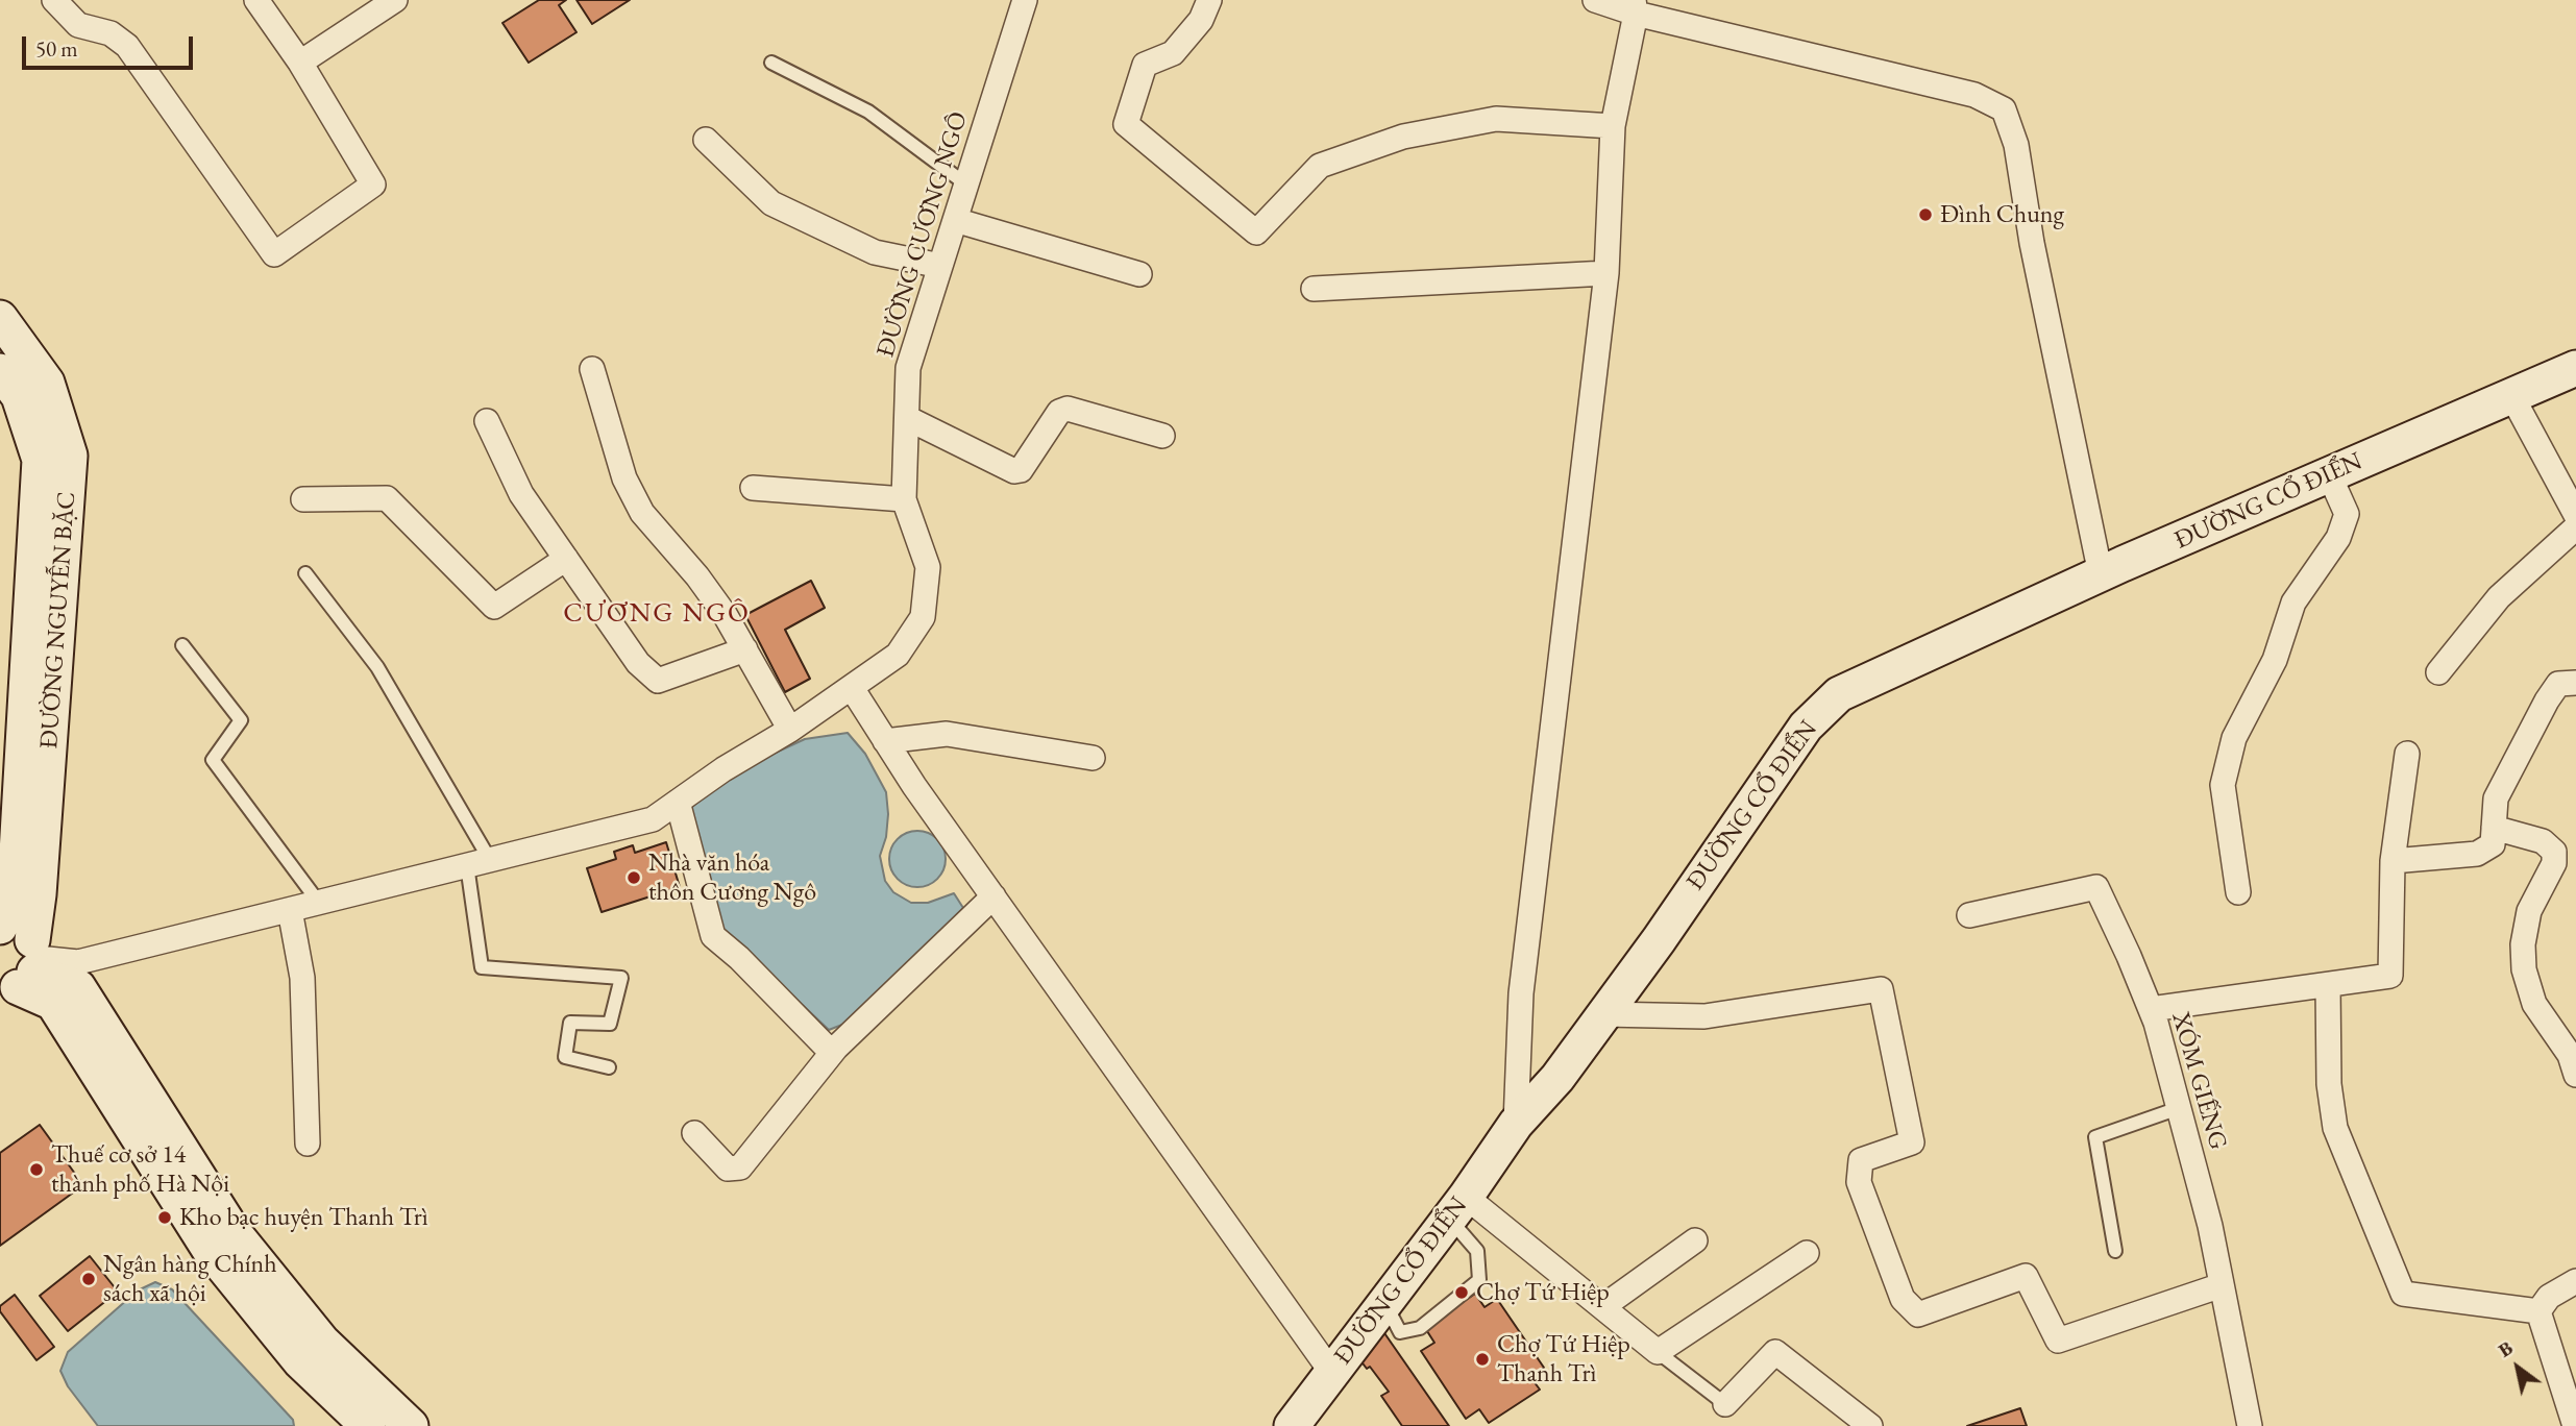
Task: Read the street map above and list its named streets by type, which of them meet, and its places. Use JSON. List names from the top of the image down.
{
  "streets": {
    "main road": ["ĐƯỜNG CỔ ĐIỂN", "ĐƯỜNG NGUYỄN BẶC"],
    "street": ["ĐƯỜNG CƯƠNG NGÔ", "XÓM GIẾNG"]
  },
  "crossings": [
    ["ĐƯỜNG CƯƠNG NGÔ", "ĐƯỜNG NGUYỄN BẶC"]
  ],
  "districts": ["CƯƠNG NGÔ"],
  "places": [
    "Đình Chung",
    "Nhà văn hóa thôn Cương Ngô",
    "Thuế cơ sở 14 thành phố Hà Nội",
    "Kho bạc huyện Thanh Trì",
    "Ngân hàng Chính sách xã hội",
    "Chợ Tứ Hiệp",
    "Chợ Tứ Hiệp Thanh Trì"
  ],
  "scale_bar": "50 m",
  "north": "top left"
}
